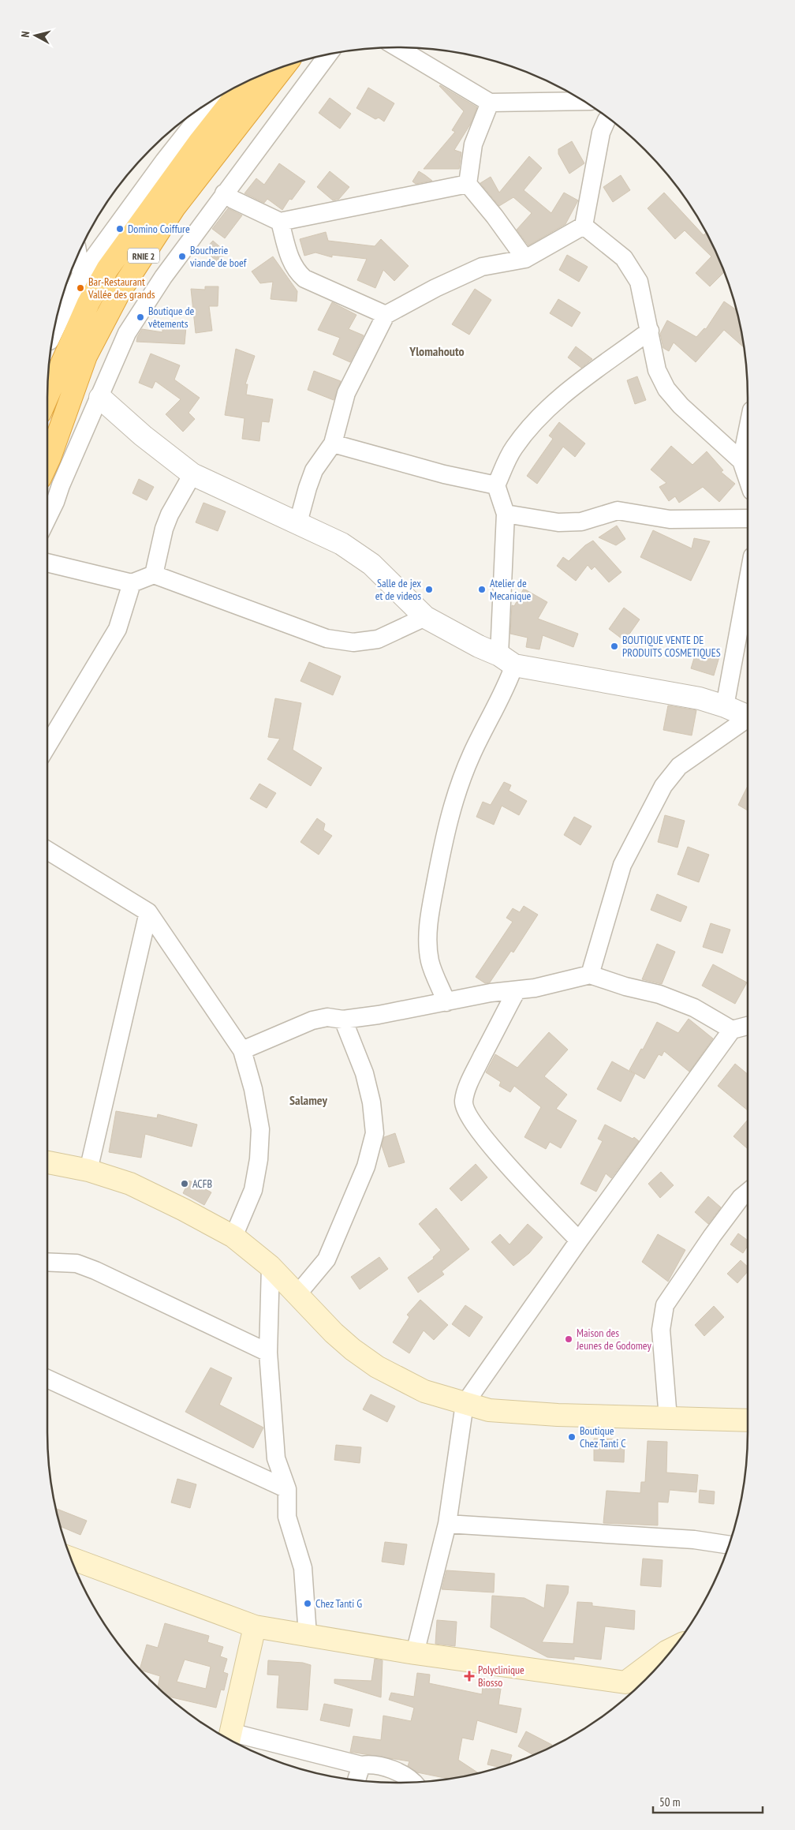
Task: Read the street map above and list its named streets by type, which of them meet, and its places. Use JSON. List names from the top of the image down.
{
  "streets": {
    "highway": ["RNIE 2"]
  },
  "districts": ["Ylomahouto", "Salamey"],
  "places": {
    "other": [
      "Domino Coiffure",
      "Boucherie viande de boef",
      "Bar-Restaurant Vallée des grands",
      "Boutique de vêtements",
      "Salle de jex et de videos",
      "Atelier de Mecanique",
      "BOUTIQUE VENTE DE PRODUITS COSMETIQUES",
      "ACFB",
      "Maison des Jeunes de Godomey",
      "Boutique Chez Tanti C",
      "Chez Tanti G"
    ],
    "health": ["Polyclinique Biosso"]
  },
  "scale_bar": "50 m",
  "north": "left"
}
